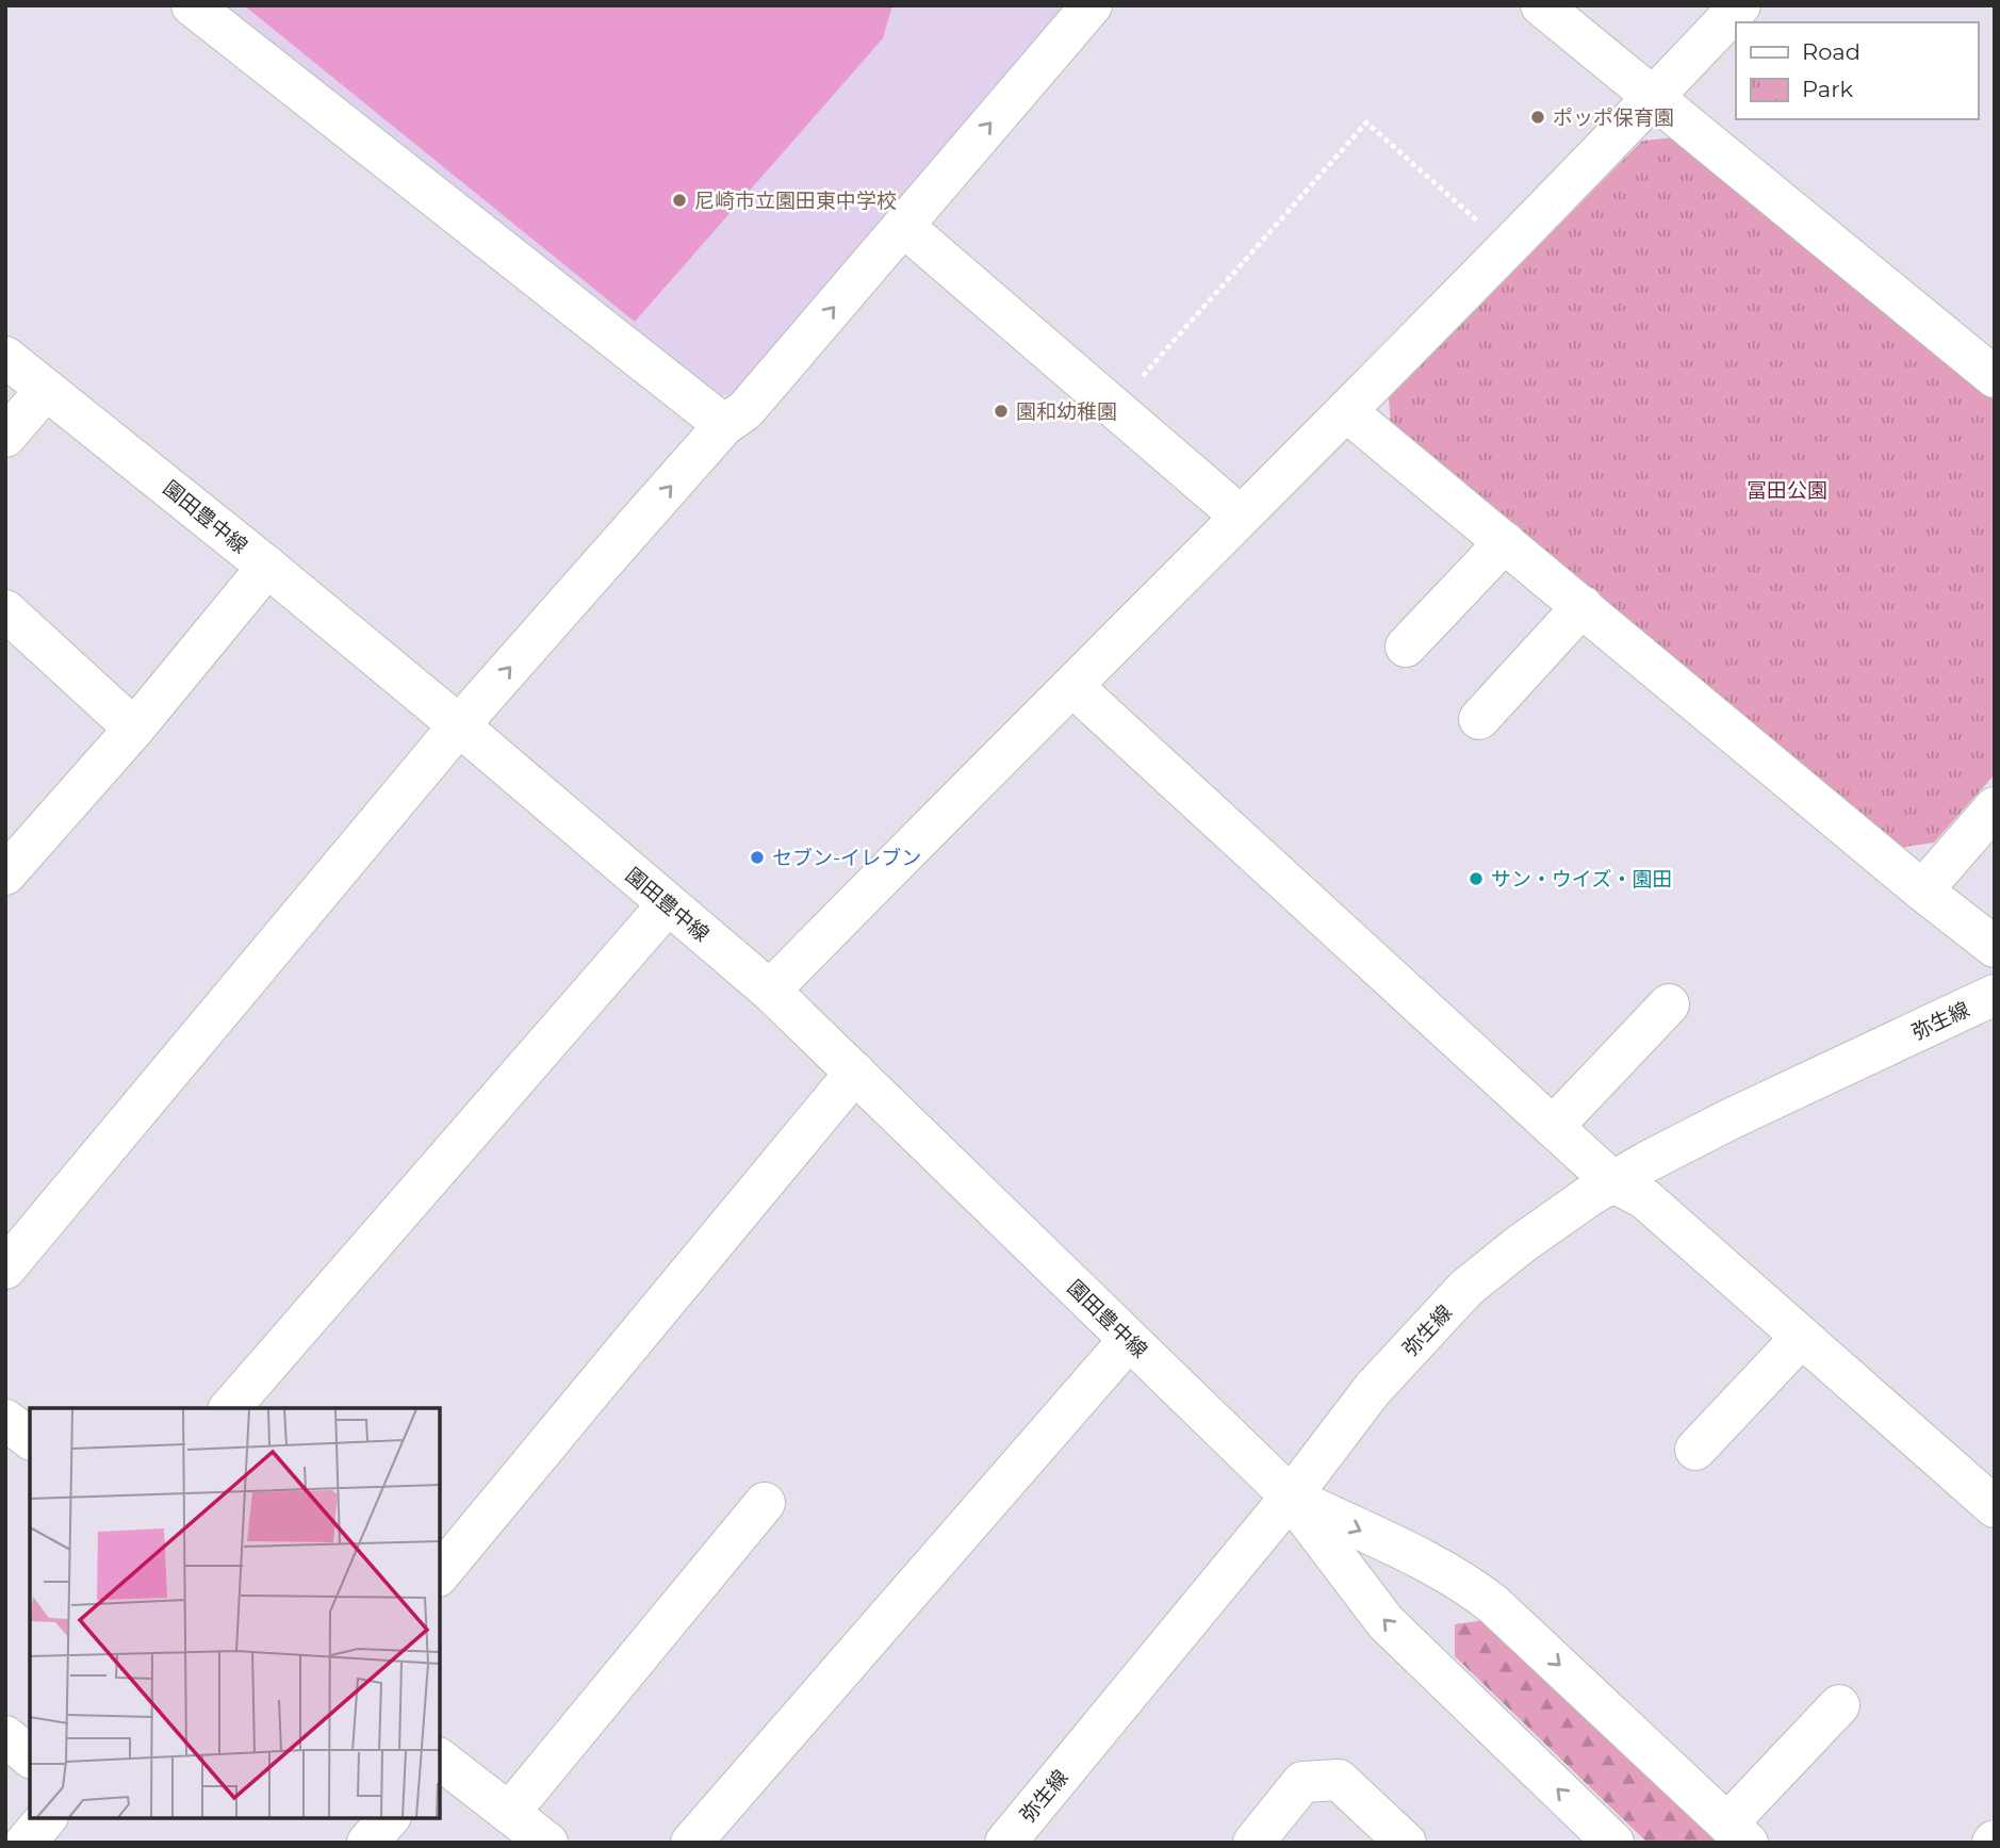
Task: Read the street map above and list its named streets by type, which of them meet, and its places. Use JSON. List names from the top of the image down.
{
  "streets": {
    "street": ["園田豊中線", "弥生線"]
  },
  "crossings": [
    ["園田豊中線", "弥生線"]
  ],
  "parks": ["冨田公園"],
  "places": [
    "ポッポ保育園",
    "尼崎市立園田東中学校",
    "園和幼稚園",
    "セブン-イレブン",
    "サン・ウイズ・園田"
  ],
  "legend": ["Road", "Park"]
}
